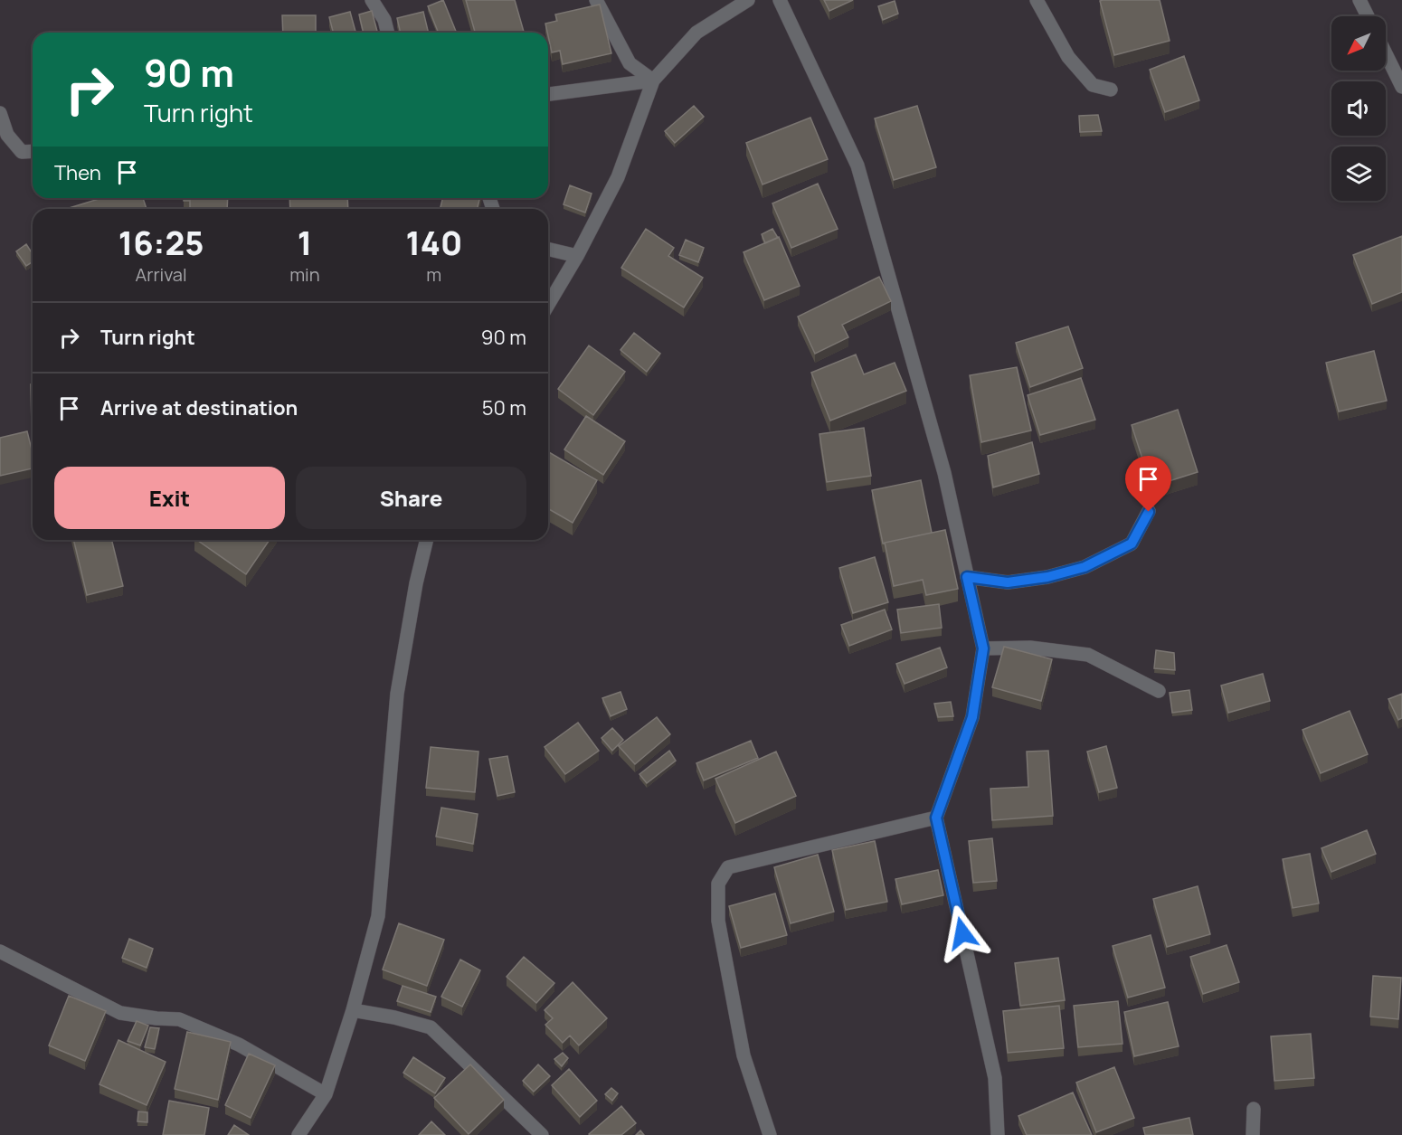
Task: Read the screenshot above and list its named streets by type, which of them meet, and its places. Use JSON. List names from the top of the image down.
{
  "north": "bottom left",
  "page": {
    "turn": ["90 m", "Turn right"],
    "then": "Then",
    "eta": [
      "16:25",
      "Arrival",
      "1",
      "min",
      "140",
      "m"
    ],
    "list": [
      {
        "name": "Turn right",
        "value": "90 m"
      },
      {
        "name": "Arrive at destination",
        "value": "50 m"
      }
    ],
    "buttons": ["Exit", "Share"]
  }
}
